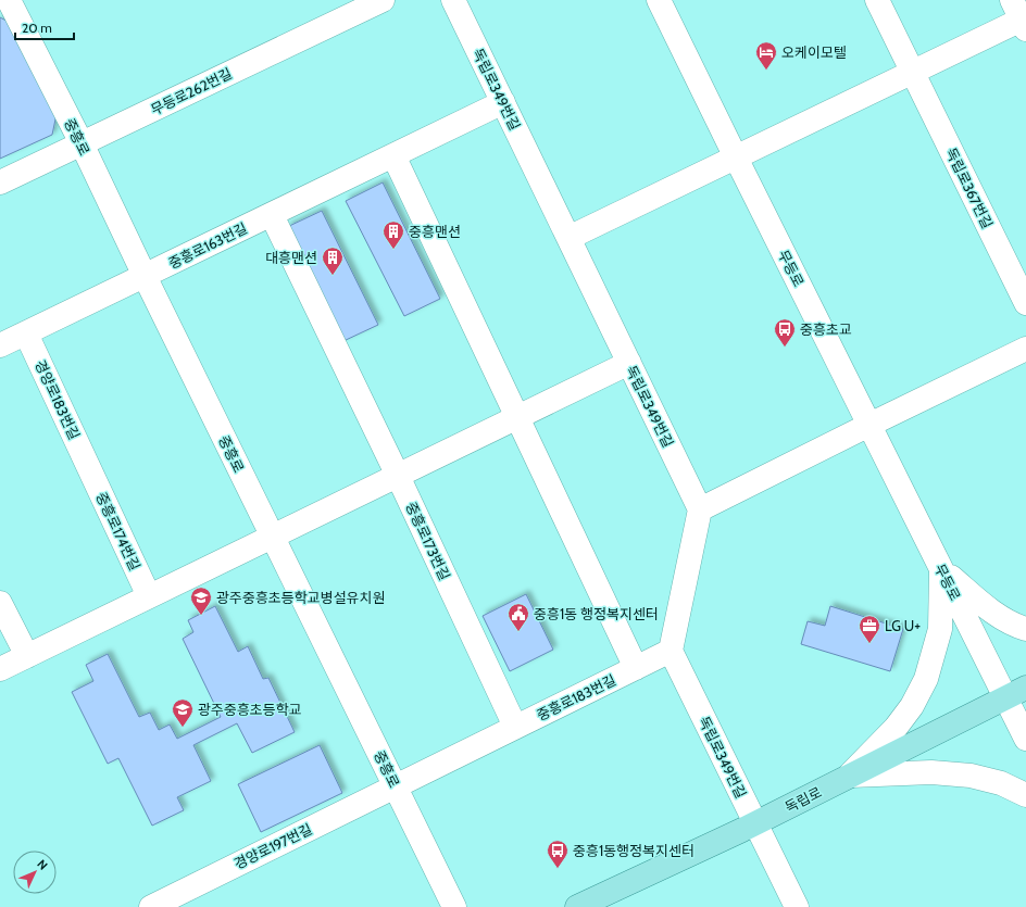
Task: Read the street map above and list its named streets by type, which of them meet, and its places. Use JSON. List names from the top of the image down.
{
  "streets": {
    "main road": ["독립로"],
    "street": [
      "독립로349번길",
      "무등로262번길",
      "중흥로",
      "독립로367번길",
      "중흥로163번길",
      "무등로",
      "경양로183번길",
      "중흥로174번길",
      "중흥로173번길",
      "중흥로183번길",
      "경양로197번길"
    ]
  },
  "crossings": [
    ["독립로349번길", "중흥로163번길"],
    ["독립로349번길", "중흥로183번길"],
    ["독립로349번길", "독립로"],
    ["무등로262번길", "중흥로"],
    ["중흥로", "중흥로163번길"],
    ["중흥로", "중흥로183번길"],
    ["중흥로", "경양로197번길"],
    ["중흥로163번길", "중흥로173번길"],
    ["무등로", "독립로"],
    ["경양로183번길", "중흥로174번길"],
    ["중흥로173번길", "중흥로183번길"],
    ["중흥로183번길", "경양로197번길"]
  ],
  "places": {
    "hotel": ["오케이모텔"],
    "building": ["중흥맨션", "대흥맨션"],
    "bus stop": ["중흥초교", "중흥1동행정복지센터"],
    "school or university": ["광주중흥초등학교병설유치원", "광주중흥초등학교"],
    "public building": ["중흥1동 행정복지센터"],
    "office": ["LG U+"]
  },
  "scale_bar": "20 m",
  "north": "top right"
}
